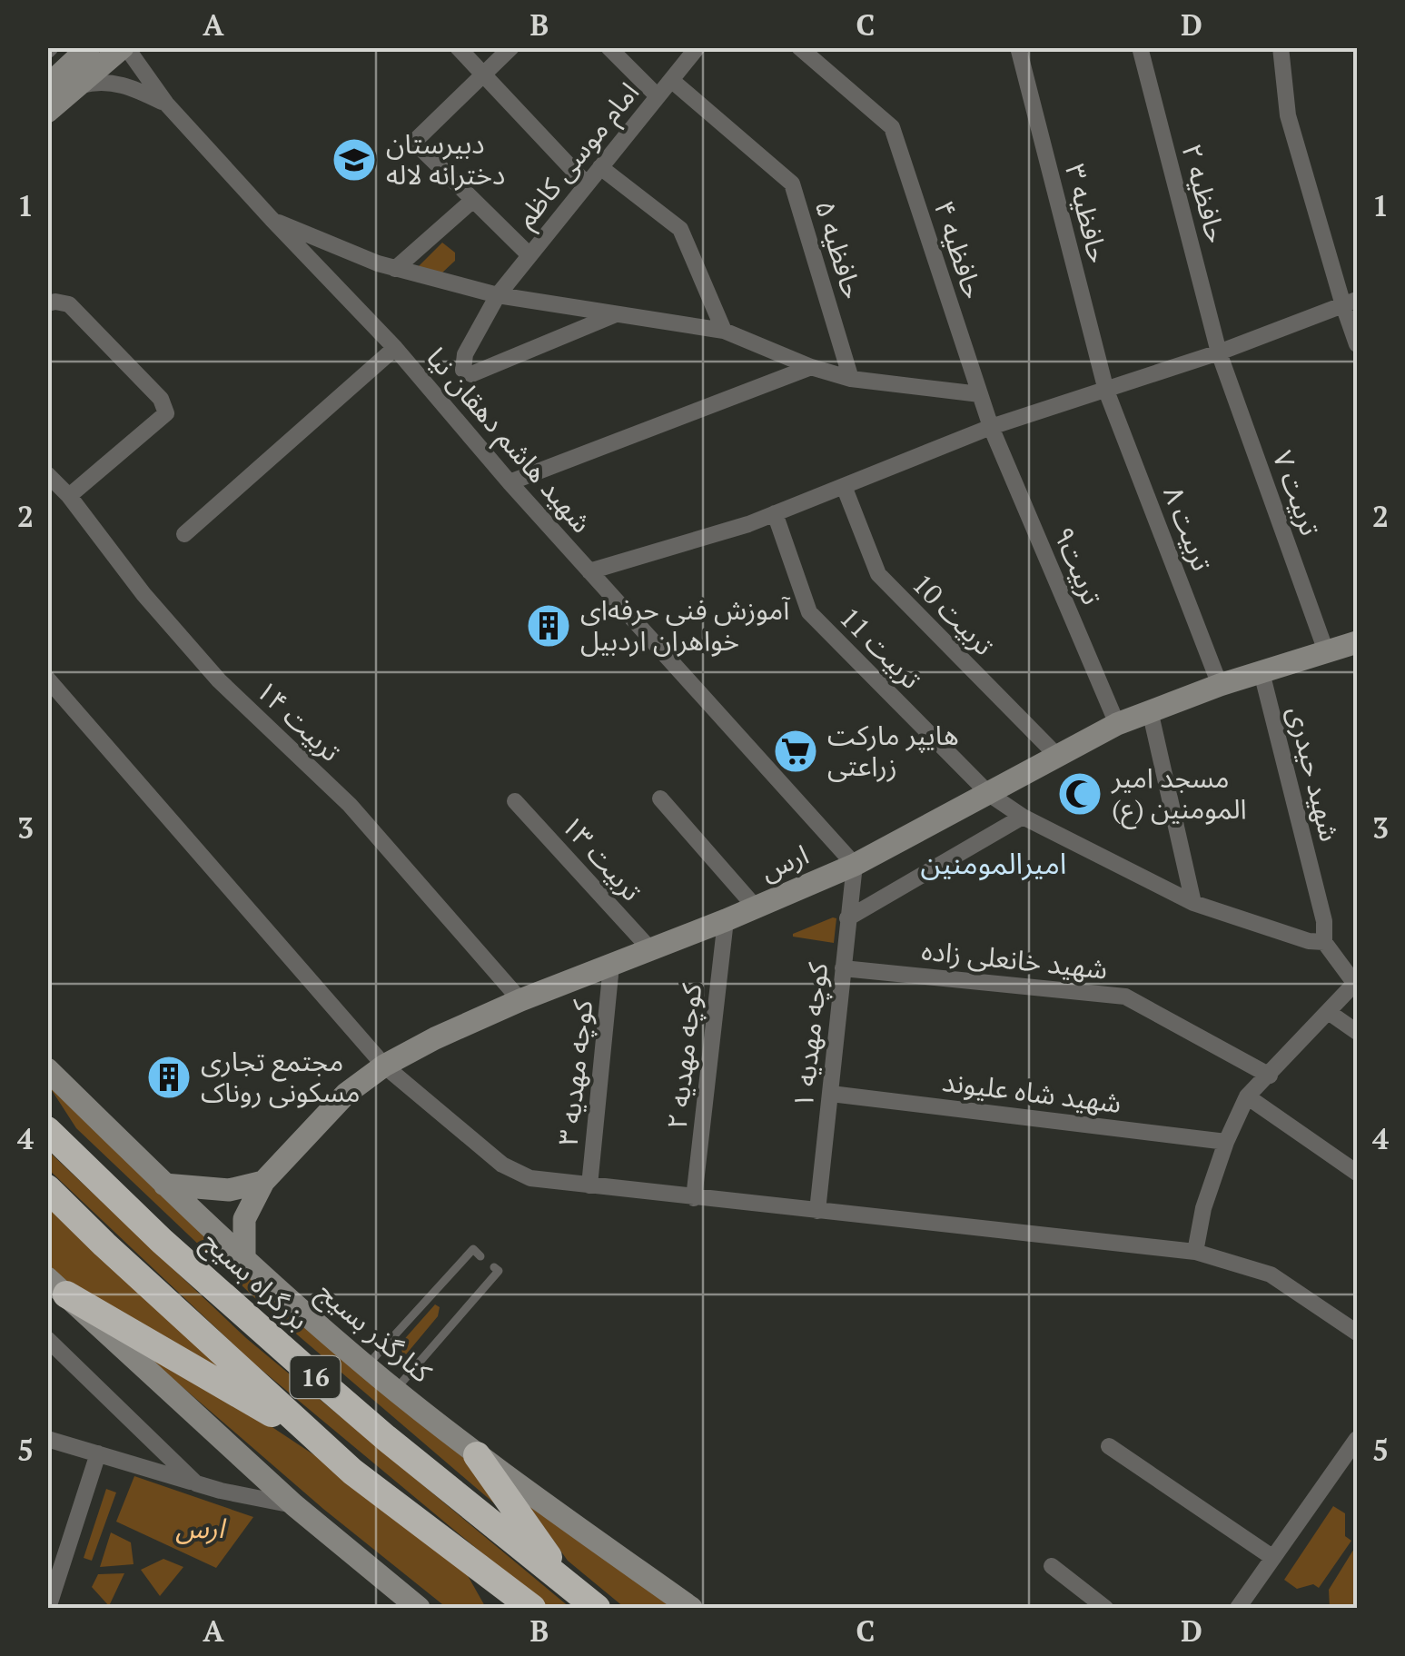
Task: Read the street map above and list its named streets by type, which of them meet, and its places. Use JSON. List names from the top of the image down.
{
  "streets": {
    "highway": ["بزرگراه بسیج", "16"],
    "main road": ["ارس", "کنارگذر بسیج"],
    "street": [
      "امام موسی کاظم",
      "حافظیه ۲",
      "حافظیه ۳",
      "حافظیه ۵",
      "حافظیه ۴",
      "شهید هاشم دهقان نیا",
      "تربیت ۷",
      "تربیت ۸",
      "تربیت۹",
      "تربیت 10",
      "تربیت 11",
      "تربیت ۱۴",
      "شهید حیدری",
      "تربیت ۱۳",
      "شهید خانعلی زاده",
      "کوچه مهدیه ۱",
      "کوچه مهدیه ۲",
      "کوچه مهدیه ۳",
      "شهید شاه علیوند"
    ]
  },
  "crossings": [
    ["امام موسی کاظم", "حافظیه ۵"],
    ["حافظیه ۲", "تربیت ۷"],
    ["حافظیه ۳", "تربیت ۸"],
    ["حافظیه ۴", "تربیت۹"],
    ["شهید هاشم دهقان نیا", "ارس"],
    ["شهید هاشم دهقان نیا", "کوچه مهدیه ۱"],
    ["تربیت ۷", "ارس"],
    ["تربیت ۸", "ارس"],
    ["تربیت۹", "ارس"],
    ["تربیت 10", "ارس"],
    ["تربیت 11", "شهید حیدری"],
    ["تربیت 11", "ارس"],
    ["تربیت ۱۴", "ارس"],
    ["شهید حیدری", "ارس"],
    ["تربیت ۱۳", "ارس"],
    ["ارس", "کوچه مهدیه ۱"],
    ["ارس", "کوچه مهدیه ۲"],
    ["ارس", "کوچه مهدیه ۳"],
    ["ارس", "کنارگذر بسیج"],
    ["شهید خانعلی زاده", "کوچه مهدیه ۱"],
    ["کوچه مهدیه ۱", "شهید شاه علیوند"]
  ],
  "districts": ["امیرالمومنین"],
  "parks": ["ارس"],
  "places": {
    "school or university": ["دبیرستان دخترانه لاله"],
    "building": ["آموزش فنی حرفه‌ای خواهران اردبیل", "مجتمع تجاری مسکونی روناک"],
    "supermarket": ["هایپر مارکت زراعتی"],
    "mosque": ["مسجد امیر المومنین (ع)"]
  },
  "grid": {
    "columns": [
      "A",
      "B",
      "C",
      "D"
    ],
    "rows": [
      "1",
      "2",
      "3",
      "4",
      "5"
    ]
  }
}
